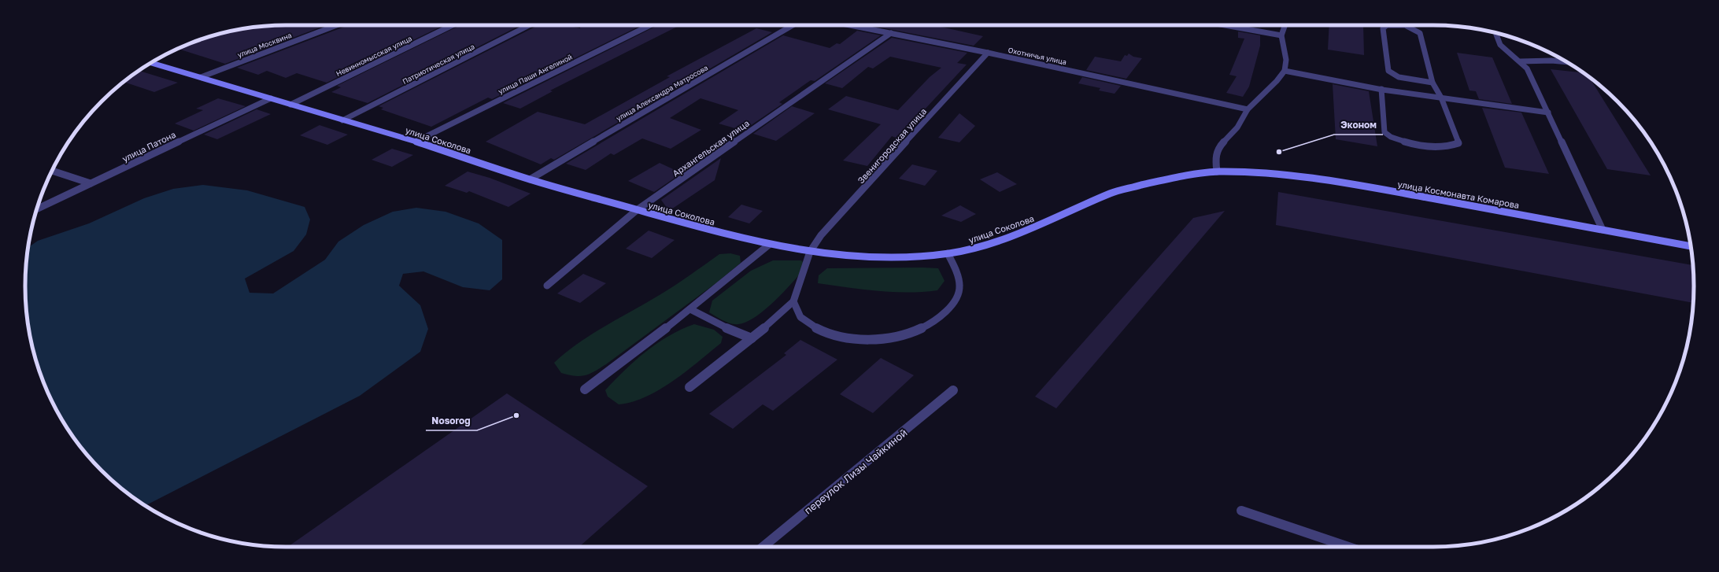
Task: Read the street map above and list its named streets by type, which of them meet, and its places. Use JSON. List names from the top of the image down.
{
  "streets": {
    "main road": ["улица Соколова", "улица Космонавта Комарова"],
    "street": [
      "улица Москвина",
      "Невинномысская улица",
      "Охотничья улица",
      "Патриотическая улица",
      "улица Паши Ангелиной",
      "улица Александра Матросова",
      "Звенигородская улица",
      "улица Патона",
      "Архангельская улица",
      "переулок Лизы Чайкиной"
    ]
  },
  "crossings": [
    ["улица Москвина", "улица Соколова"],
    ["Невинномысская улица", "улица Соколова"],
    ["Охотничья улица", "Звенигородская улица"],
    ["Охотничья улица", "Архангельская улица"],
    ["Патриотическая улица", "улица Соколова"],
    ["улица Паши Ангелиной", "улица Соколова"],
    ["улица Александра Матросова", "улица Соколова"],
    ["улица Соколова", "Звенигородская улица"],
    ["улица Соколова", "улица Патона"],
    ["улица Соколова", "Архангельская улица"],
    ["улица Соколова", "улица Космонавта Комарова"]
  ],
  "places": ["Эконом", "Nosorog"]
}
